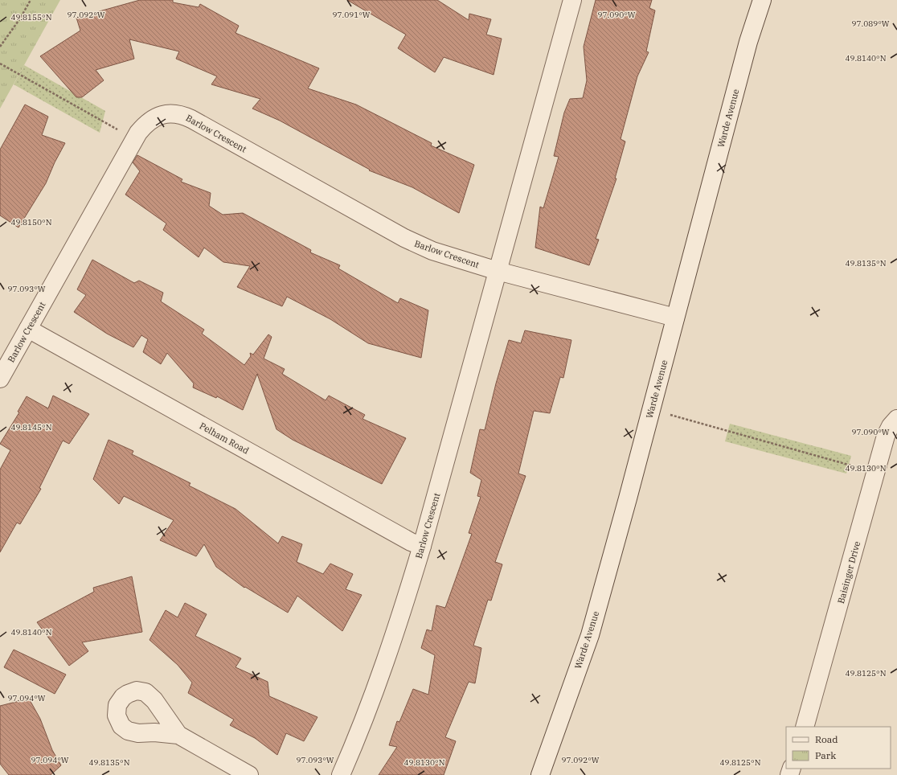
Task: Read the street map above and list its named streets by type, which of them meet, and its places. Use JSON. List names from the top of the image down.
{
  "streets": {
    "street": [
      "Warde Avenue",
      "Barlow Crescent",
      "Pelham Road",
      "Baisinger Drive"
    ]
  },
  "crossings": [
    ["Warde Avenue", "Barlow Crescent"],
    ["Barlow Crescent", "Pelham Road"]
  ],
  "legend": ["Road", "Park"],
  "coordinates": [
    "97.092°W",
    "97.091°W",
    "97.090°W",
    "49.8155°N",
    "97.089°W",
    "49.8140°N",
    "49.8150°N",
    "49.8135°N",
    "97.093°W",
    "49.8145°N",
    "49.8130°N",
    "49.8125°N",
    "97.094°W"
  ]
}
